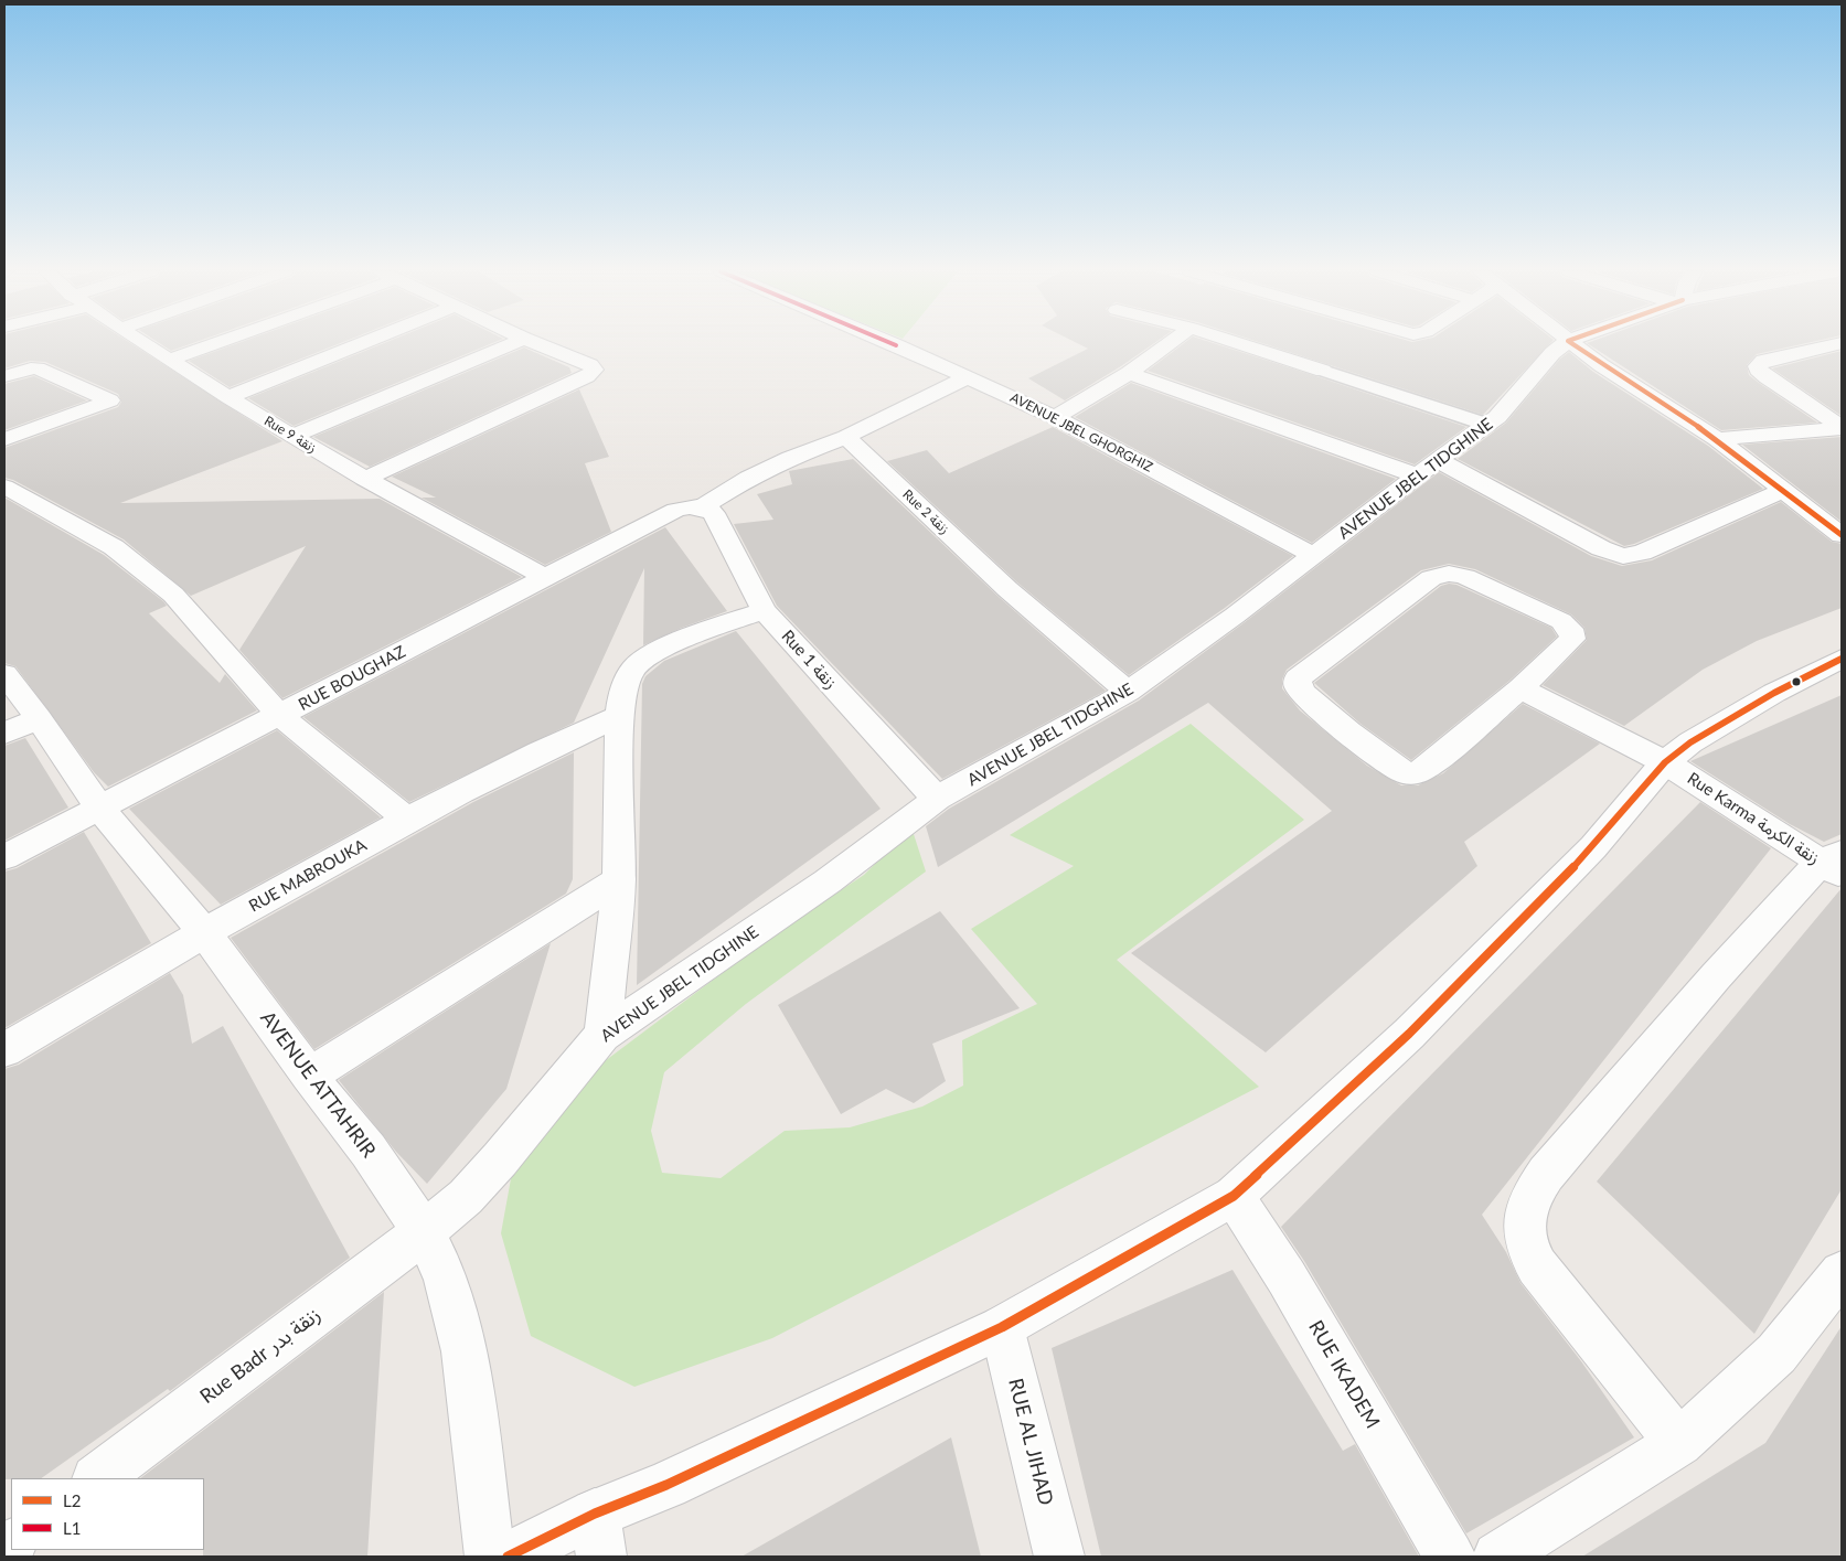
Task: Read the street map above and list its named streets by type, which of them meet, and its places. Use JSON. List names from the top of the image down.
{
  "streets": {
    "street": [
      "AVENUE JBEL GHORGHIZ",
      "Rue 9 زنقة",
      "AVENUE JBEL TIDGHINE",
      "Rue 2 زنقة",
      "Rue 1 زنقة",
      "RUE BOUGHAZ",
      "Rue Karma زنقة الكرمة",
      "RUE MABROUKA",
      "AVENUE ATTAHRIR",
      "Rue Badr زنقة بدر",
      "RUE IKADEM",
      "RUE AL JIHAD"
    ]
  },
  "crossings": [
    ["AVENUE JBEL GHORGHIZ", "AVENUE JBEL TIDGHINE"],
    ["Rue 9 زنقة", "RUE BOUGHAZ"],
    ["AVENUE JBEL TIDGHINE", "Rue 2 زنقة"],
    ["AVENUE JBEL TIDGHINE", "Rue 1 زنقة"],
    ["AVENUE JBEL TIDGHINE", "AVENUE ATTAHRIR"],
    ["AVENUE JBEL TIDGHINE", "Rue Badr زنقة بدر"],
    ["Rue 1 زنقة", "RUE BOUGHAZ"],
    ["RUE BOUGHAZ", "AVENUE ATTAHRIR"],
    ["RUE MABROUKA", "AVENUE ATTAHRIR"],
    ["AVENUE ATTAHRIR", "Rue Badr زنقة بدر"]
  ],
  "lines": ["transit line L2", "transit line L1"],
  "legend": ["L2", "L1"]
}
